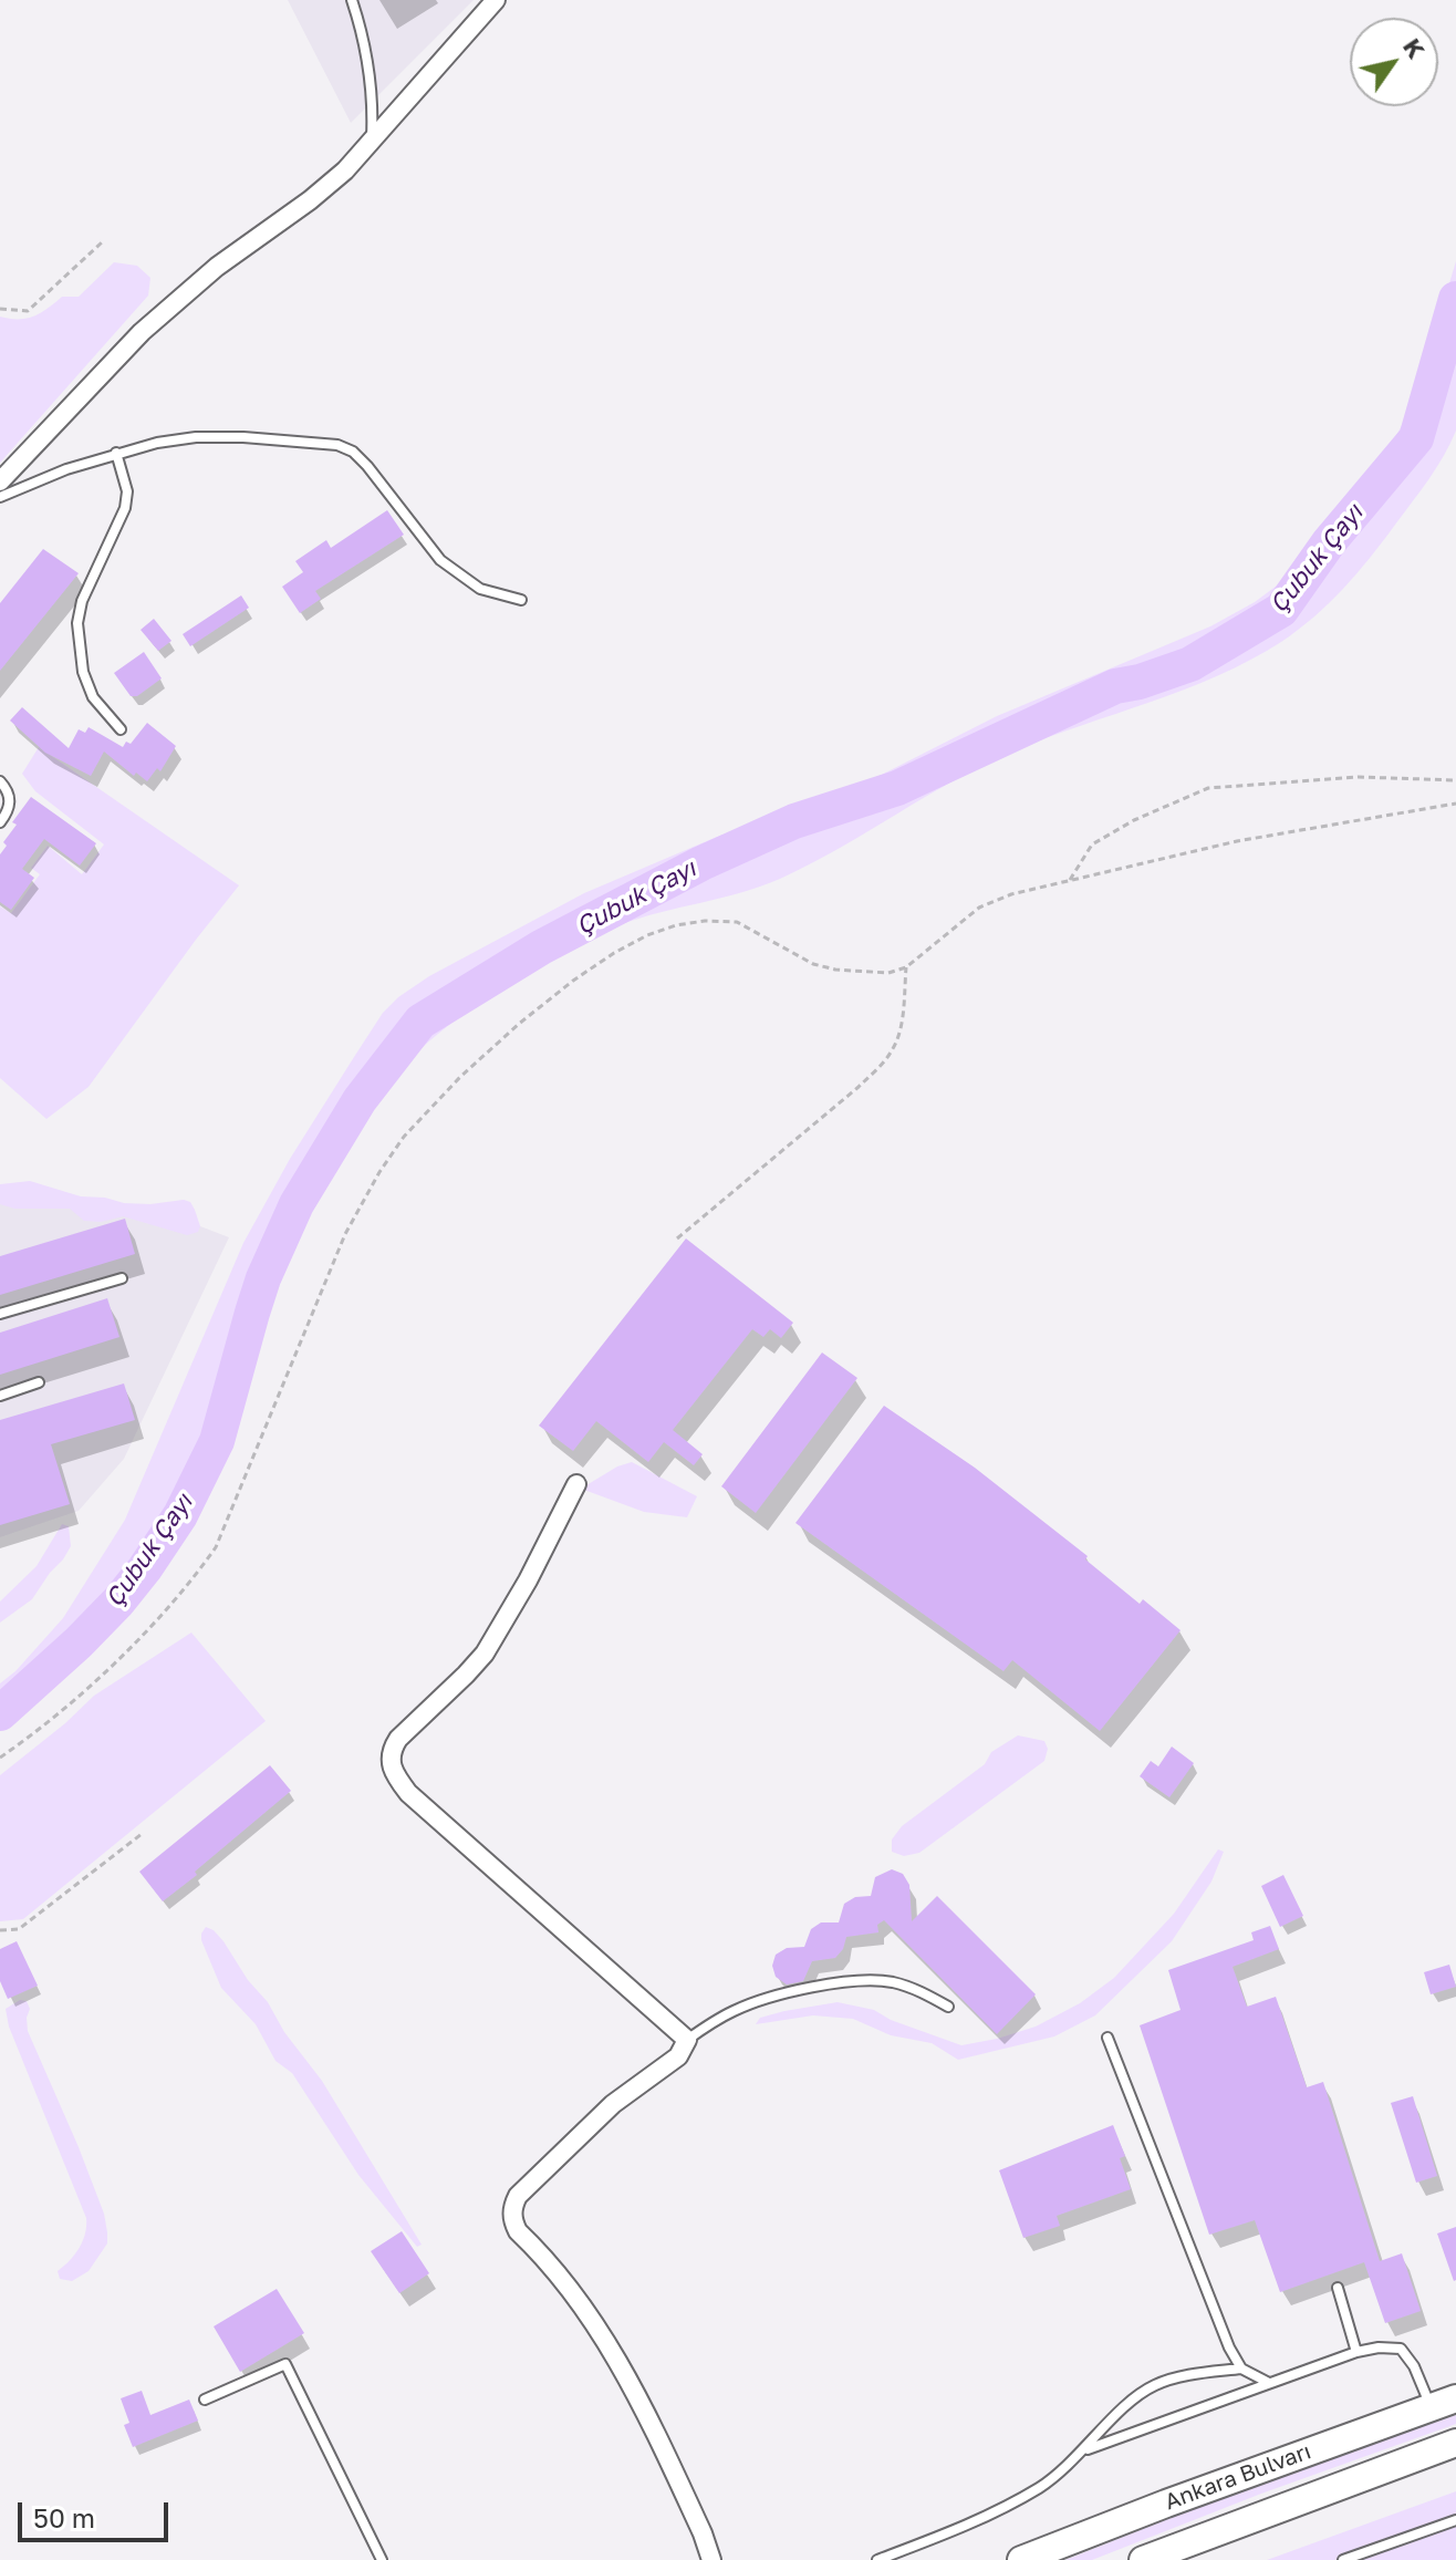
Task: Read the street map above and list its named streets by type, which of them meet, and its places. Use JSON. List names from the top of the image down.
{
  "streets": {
    "main road": ["Ankara Bulvarı"]
  },
  "water": ["Çubuk Çayı"],
  "scale_bar": "50 m",
  "north": "top right"
}
